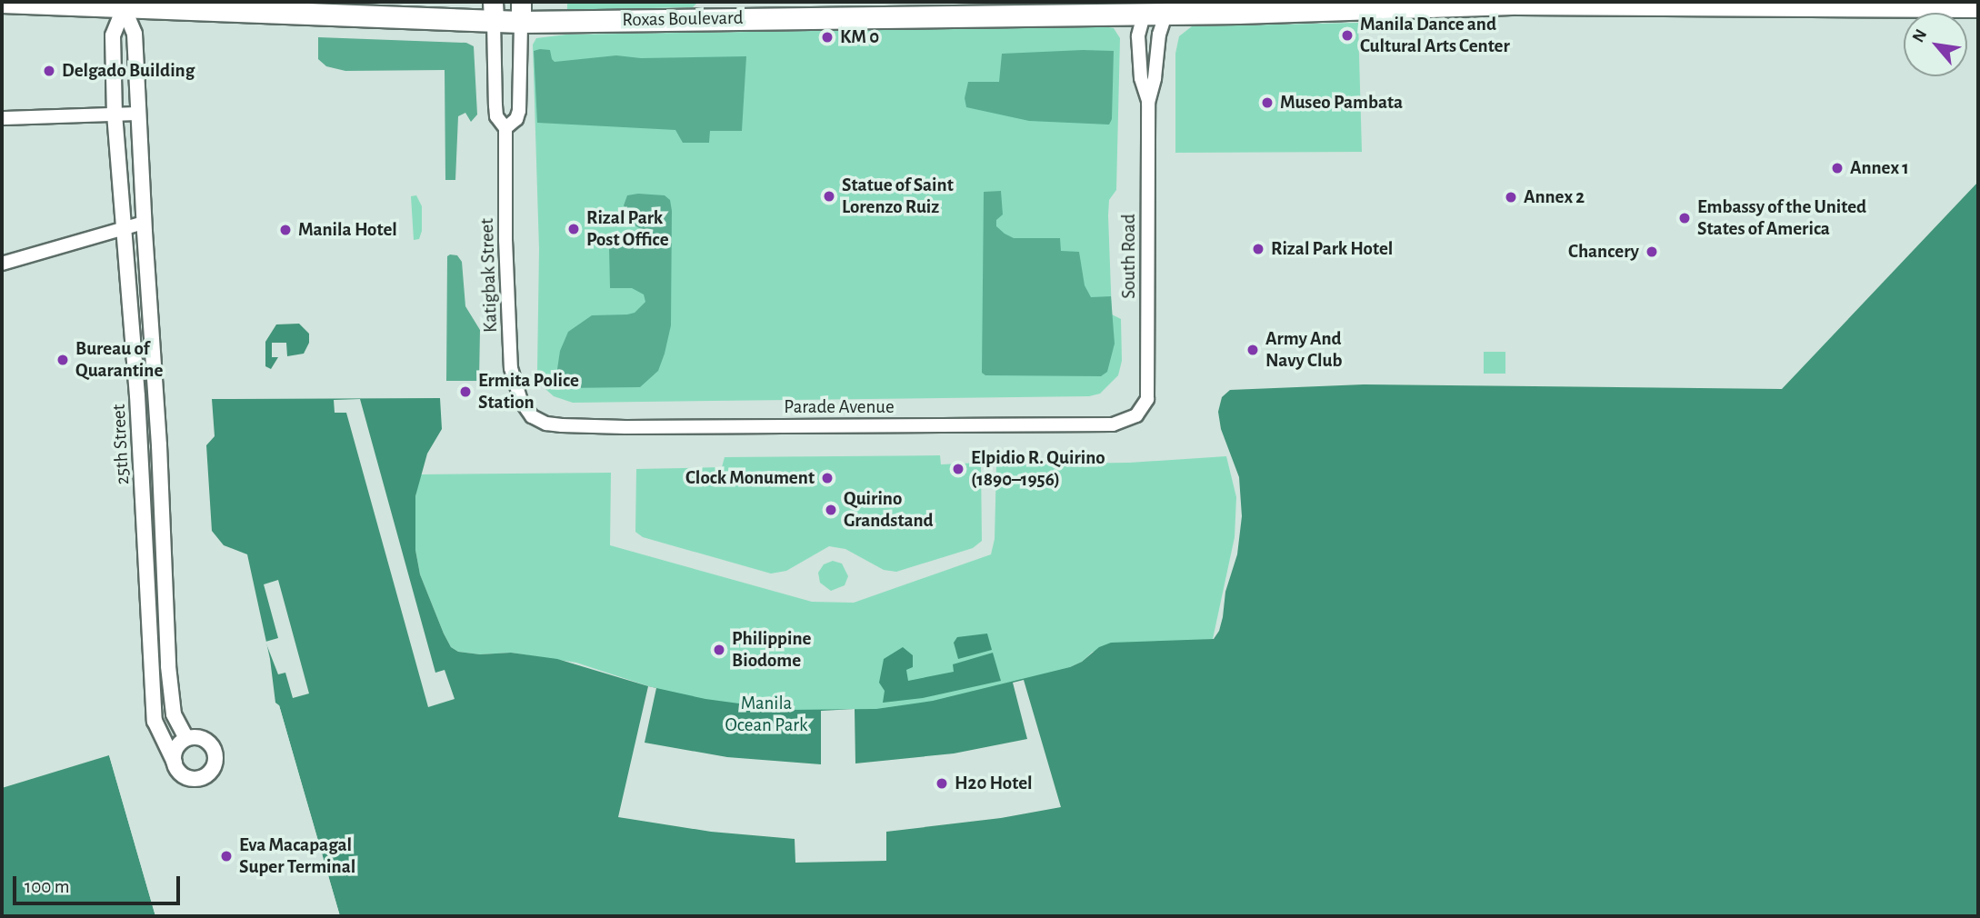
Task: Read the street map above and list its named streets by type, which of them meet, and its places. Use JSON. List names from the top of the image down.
{
  "streets": {
    "highway": ["Roxas Boulevard"],
    "street": [
      "South Road",
      "Katigbak Street",
      "Parade Avenue",
      "25th Street"
    ]
  },
  "crossings": [
    ["Roxas Boulevard", "South Road"],
    ["Roxas Boulevard", "Katigbak Street"],
    ["Roxas Boulevard", "25th Street"],
    ["South Road", "Parade Avenue"],
    ["Katigbak Street", "Parade Avenue"]
  ],
  "parks": ["Manila Ocean Park"],
  "places": [
    "Manila Dance and Cultural Arts Center",
    "KM 0",
    "Delgado Building",
    "Museo Pambata",
    "Annex 1",
    "Statue of Saint Lorenzo Ruiz",
    "Annex 2",
    "Embassy of the United States of America",
    "Rizal Park Post Office",
    "Manila Hotel",
    "Rizal Park Hotel",
    "Chancery",
    "Army And Navy Club",
    "Bureau of Quarantine",
    "Ermita Police Station",
    "Elpidio R. Quirino (1890–1956)",
    "Clock Monument",
    "Quirino Grandstand",
    "Philippine Biodome",
    "H20 Hotel",
    "Eva Macapagal Super Terminal"
  ],
  "scale_bar": "100 m",
  "north": "top left"
}
